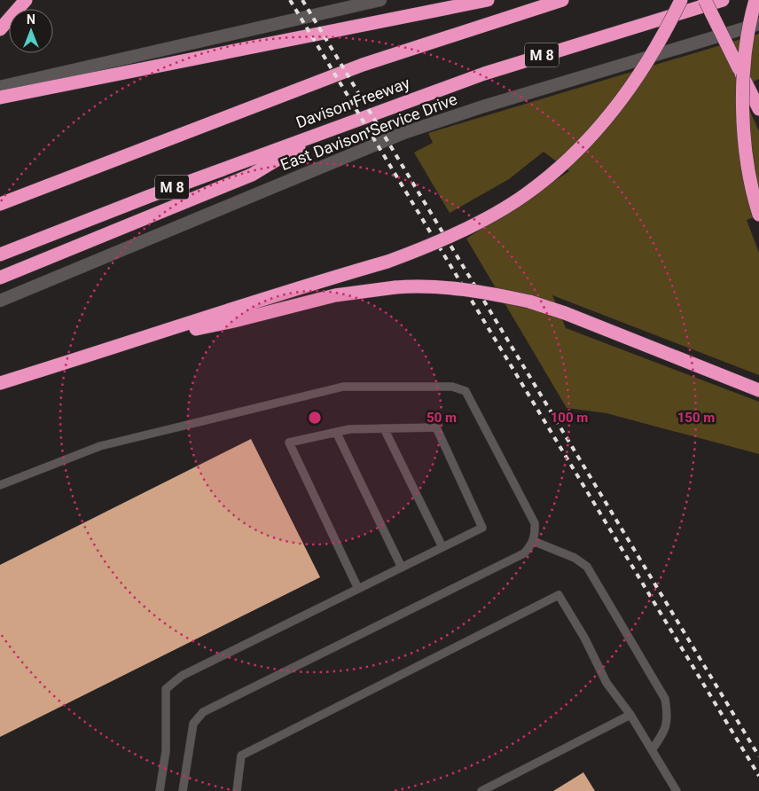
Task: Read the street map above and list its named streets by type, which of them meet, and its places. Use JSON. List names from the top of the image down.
{
  "streets": {
    "highway": ["M 8", "Davison Freeway"],
    "main road": ["East Davison Service Drive"]
  },
  "north": "top",
  "rings": ["50 m", "100 m", "150 m"]
}
